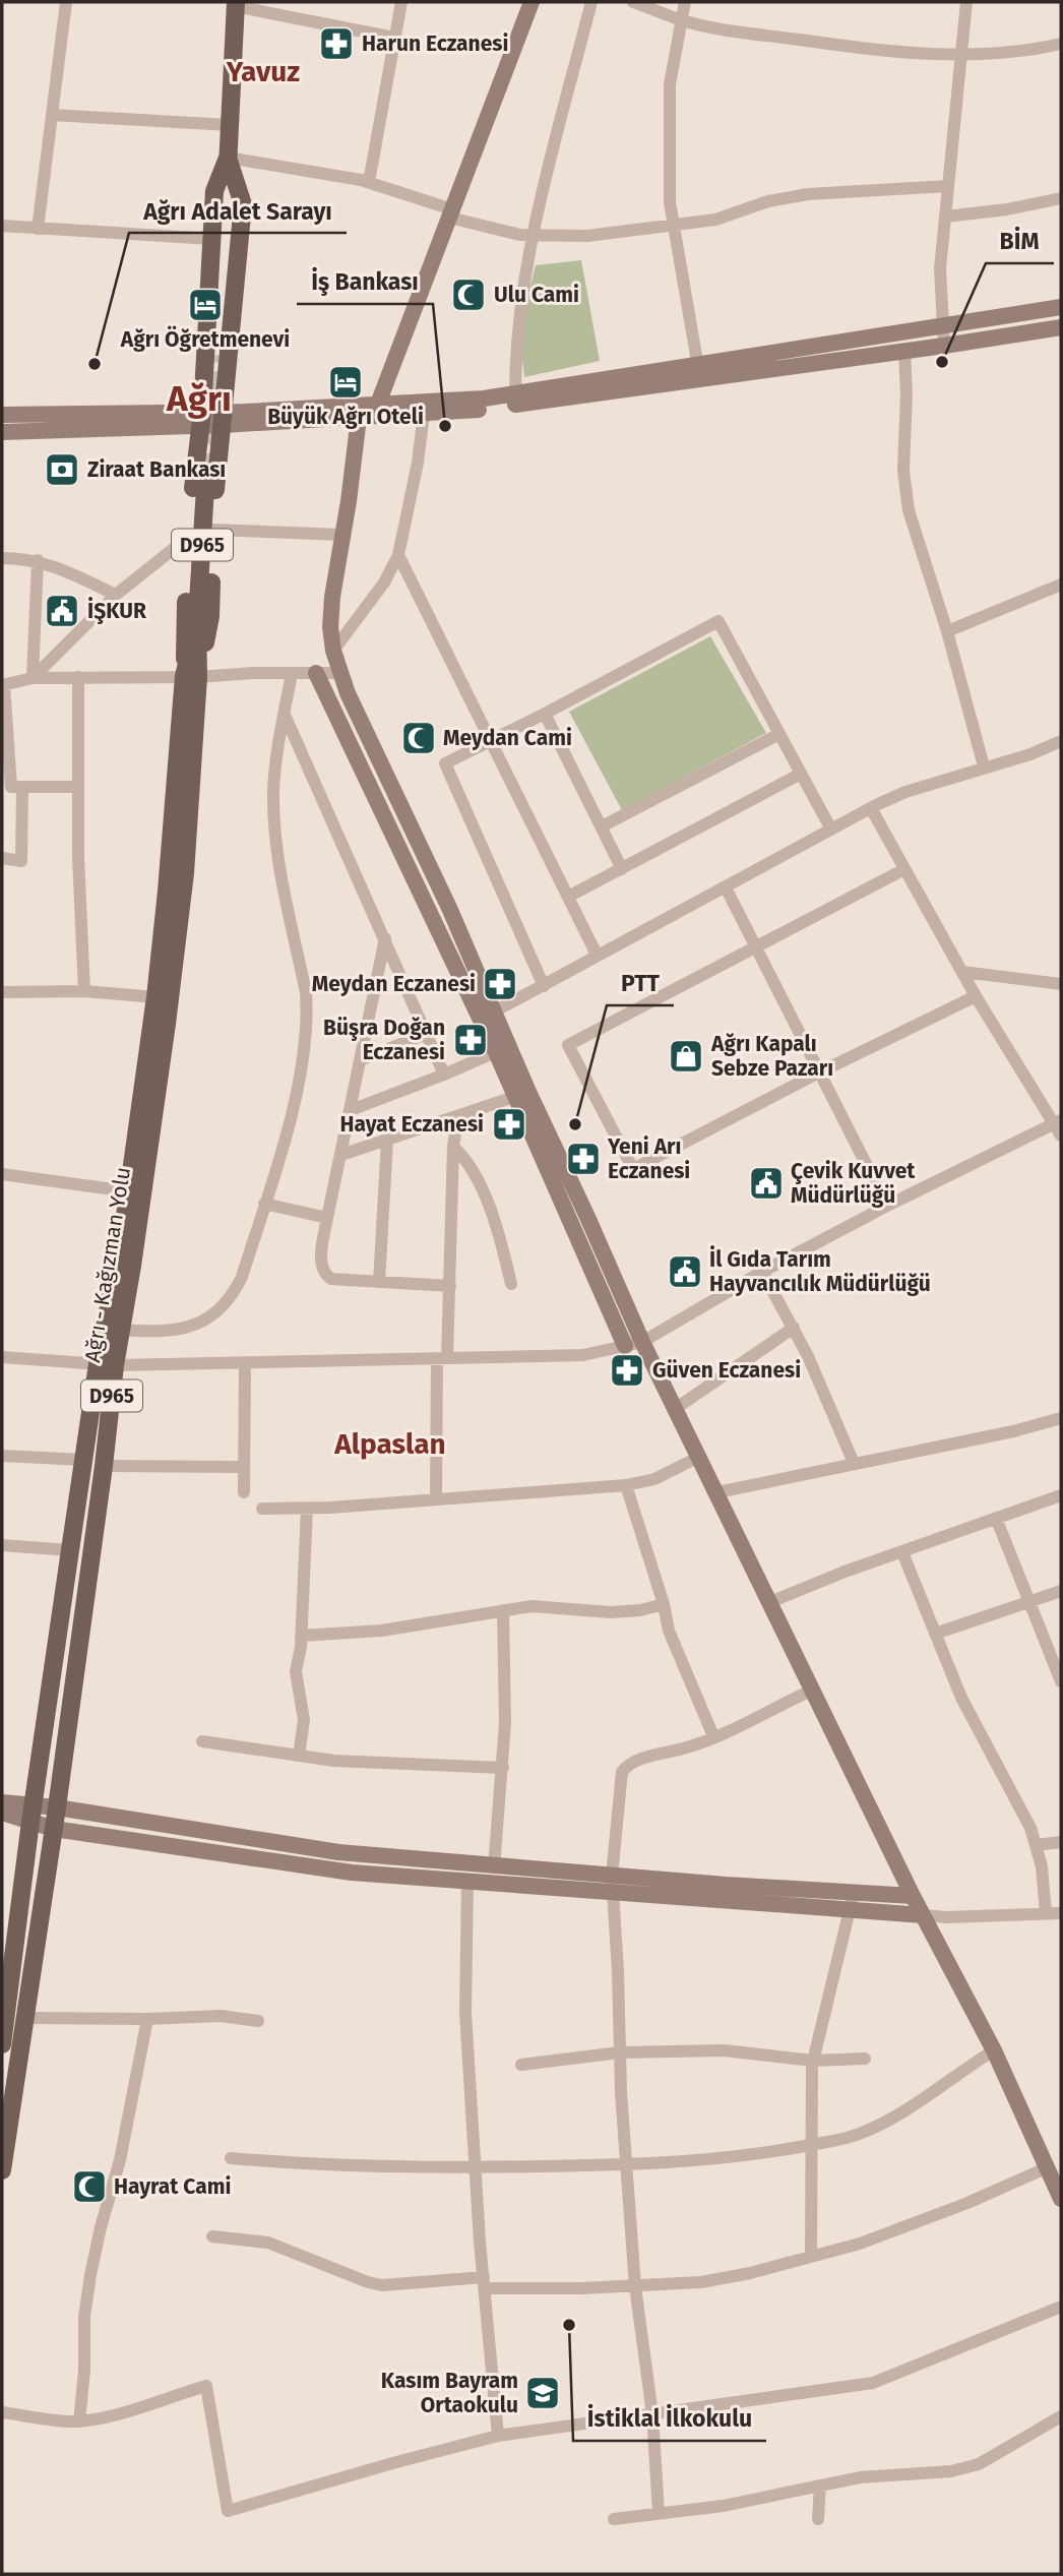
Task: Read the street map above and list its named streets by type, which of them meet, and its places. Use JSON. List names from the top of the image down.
{
  "streets": {
    "main road": ["D965", "Ağrı - Kağızman Yolu"]
  },
  "districts": ["Yavuz", "Ağrı", "Alpaslan"],
  "places": {
    "pharmacy": [
      "Harun Eczanesi",
      "Meydan Eczanesi",
      "Büşra Doğan Eczanesi",
      "Hayat Eczanesi",
      "Yeni Arı Eczanesi",
      "Güven Eczanesi"
    ],
    "mosque": ["Ulu Cami", "Meydan Cami", "Hayrat Cami"],
    "hotel": ["Ağrı Öğretmenevi", "Büyük Ağrı Oteli"],
    "other": [
      "BİM",
      "Ağrı Adalet Sarayı",
      "İş Bankası",
      "PTT",
      "İstiklal İlkokulu"
    ],
    "bank": ["Ziraat Bankası"],
    "public building": ["İŞKUR", "Çevik Kuvvet Müdürlüğü", "İl Gıda Tarım Hayvancılık Müdürlüğü"],
    "shop": ["Ağrı Kapalı Sebze Pazarı"],
    "school or university": ["Kasım Bayram Ortaokulu"]
  }
}
